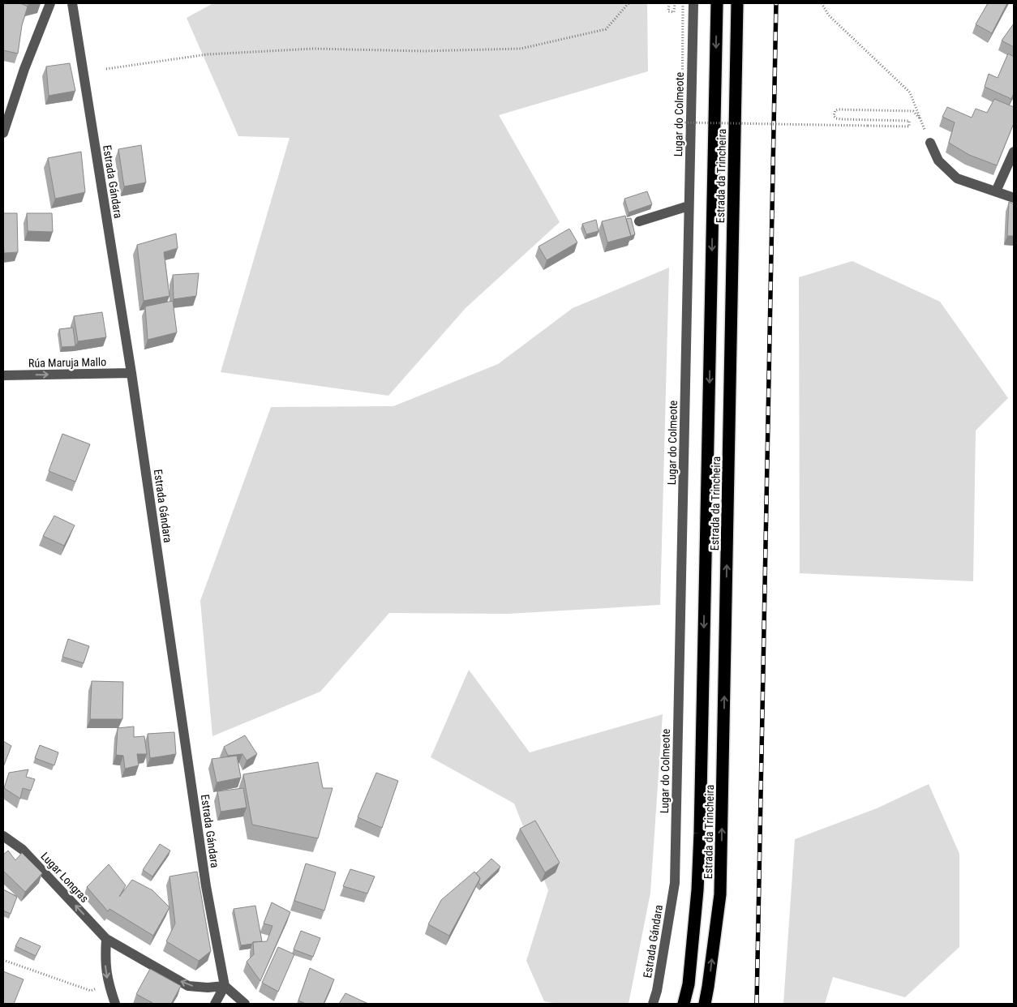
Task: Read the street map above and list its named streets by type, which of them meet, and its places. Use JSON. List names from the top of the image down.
{
  "streets": {
    "highway": ["Estrada da Trincheira"],
    "street": [
      "Lugar do Colmeote",
      "Estrada Gándara",
      "Rúa Maruja Mallo",
      "Lugar Longras"
    ]
  },
  "crossings": [
    ["Lugar do Colmeote", "Estrada Gándara"],
    ["Estrada Gándara", "Rúa Maruja Mallo"],
    ["Estrada Gándara", "Lugar Longras"]
  ],
  "one_way": ["Rúa Maruja Mallo", "Lugar Longras"]
}
